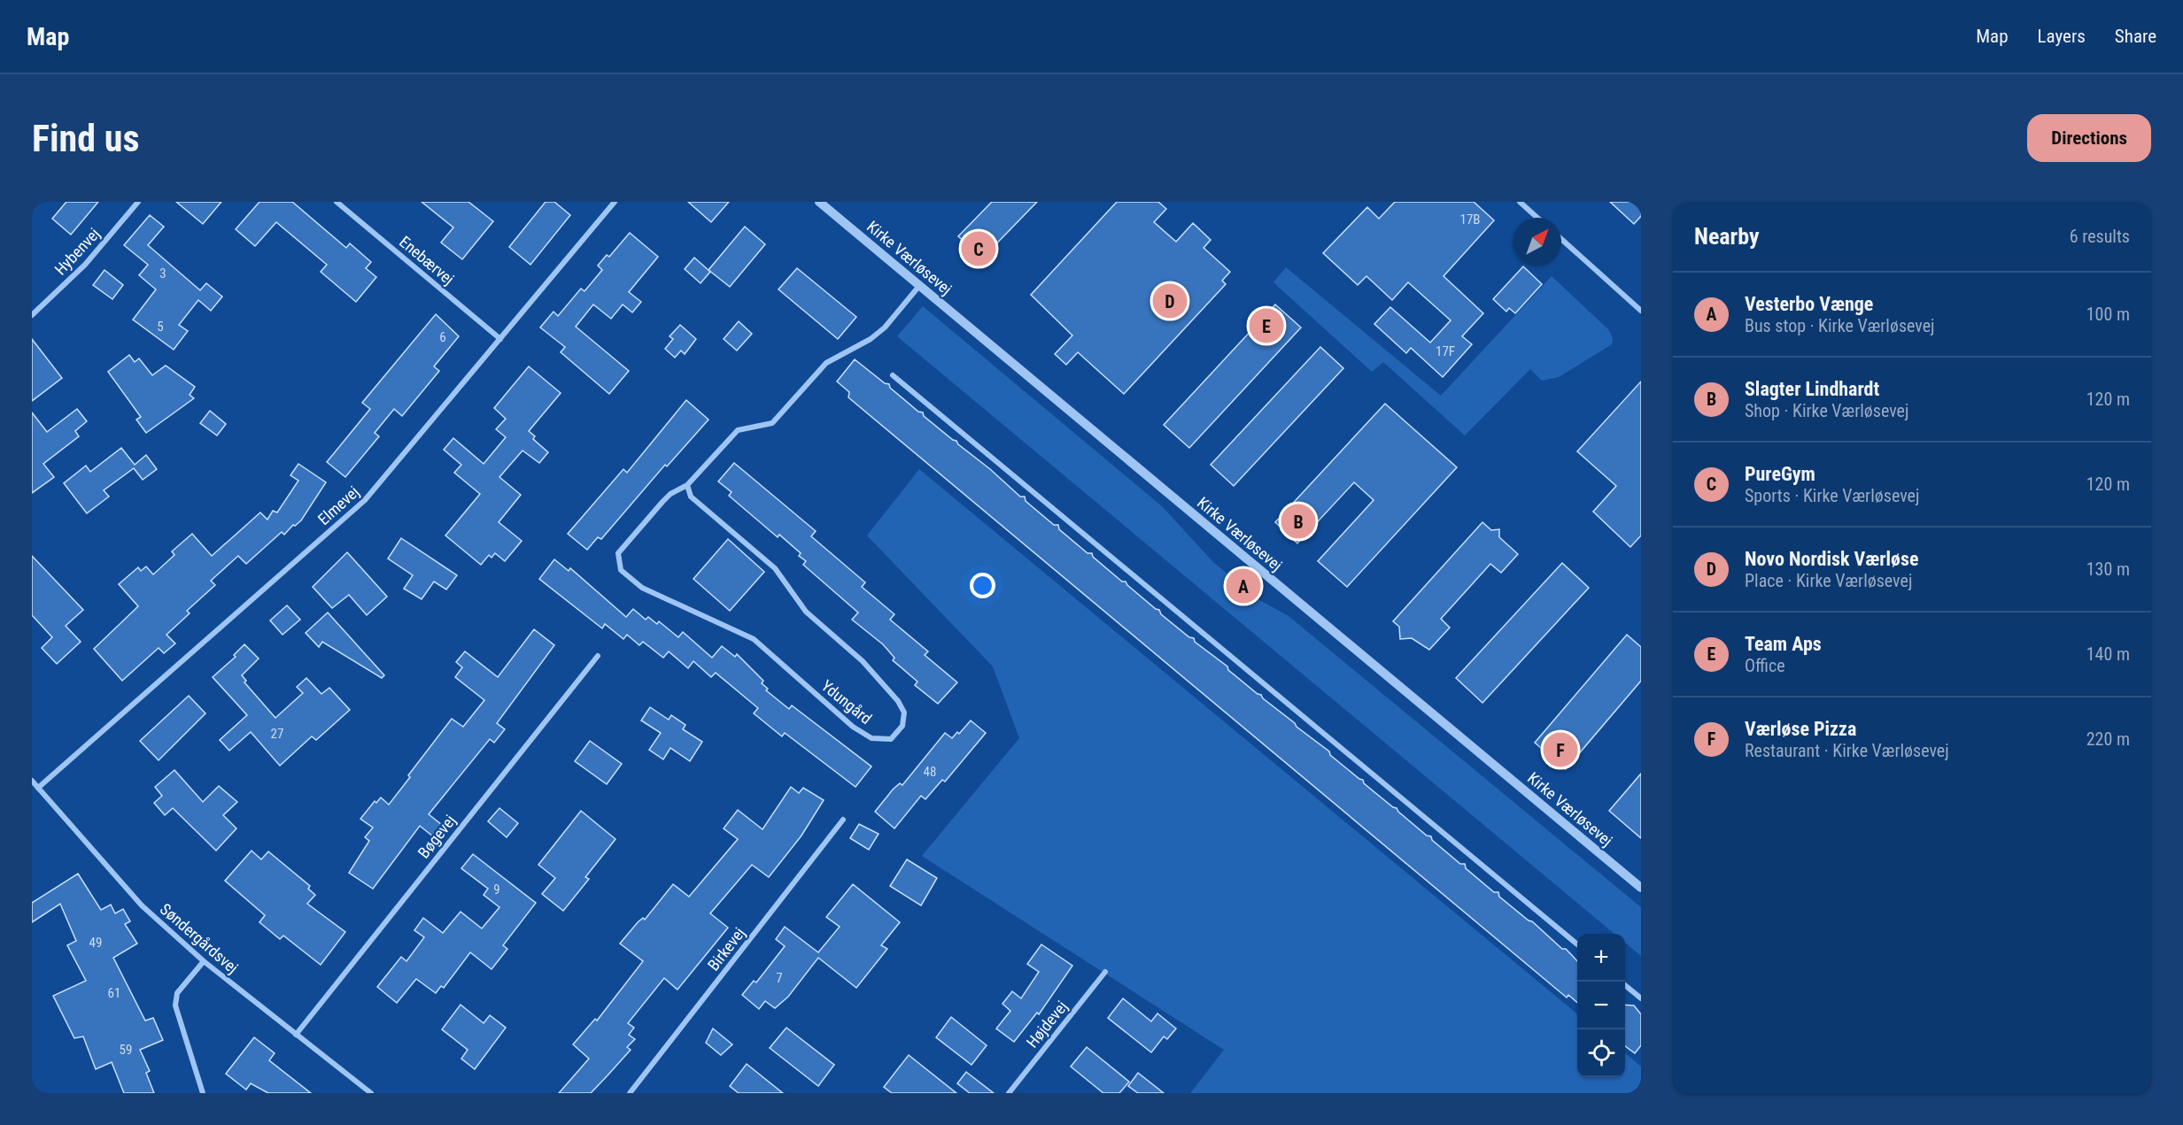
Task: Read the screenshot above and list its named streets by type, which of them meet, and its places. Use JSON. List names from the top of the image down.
{
  "streets": {
    "street": [
      "Hybenvej",
      "Kirke Værløsevej",
      "Enebærvej",
      "Elmevej",
      "Ydungård",
      "Bøgevej",
      "Søndergårdsvej",
      "Birkevej",
      "Højdevej"
    ]
  },
  "crossings": [
    ["Kirke Værløsevej", "Ydungård"],
    ["Enebærvej", "Elmevej"],
    ["Elmevej", "Søndergårdsvej"],
    ["Bøgevej", "Søndergårdsvej"]
  ],
  "house_numbers": [
    "17B",
    "3",
    "5",
    "6",
    "17F",
    "27",
    "48",
    "9",
    "49",
    "7",
    "61",
    "59"
  ],
  "north": "top right",
  "page": {
    "header": "Map",
    "nav": ["Map", "Layers", "Share"],
    "buttons": "Directions",
    "title": "Find us",
    "heading": ["Nearby", "6 results"],
    "pins": [
      "C",
      "D",
      "E",
      "B",
      "A",
      "F"
    ],
    "list": [
      {
        "mark": "A",
        "name": "Vesterbo Vænge",
        "note": "Bus stop · Kirke Værløsevej",
        "value": "100 m"
      },
      {
        "mark": "B",
        "name": "Slagter Lindhardt",
        "note": "Shop · Kirke Værløsevej",
        "value": "120 m"
      },
      {
        "mark": "C",
        "name": "PureGym",
        "note": "Sports · Kirke Værløsevej",
        "value": "120 m"
      },
      {
        "mark": "D",
        "name": "Novo Nordisk Værløse",
        "note": "Place · Kirke Værløsevej",
        "value": "130 m"
      },
      {
        "mark": "E",
        "name": "Team Aps",
        "note": "Office",
        "value": "140 m"
      },
      {
        "mark": "F",
        "name": "Værløse Pizza",
        "note": "Restaurant · Kirke Værløsevej",
        "value": "220 m"
      }
    ],
    "map_buttons": ["+", "−"]
  }
}
